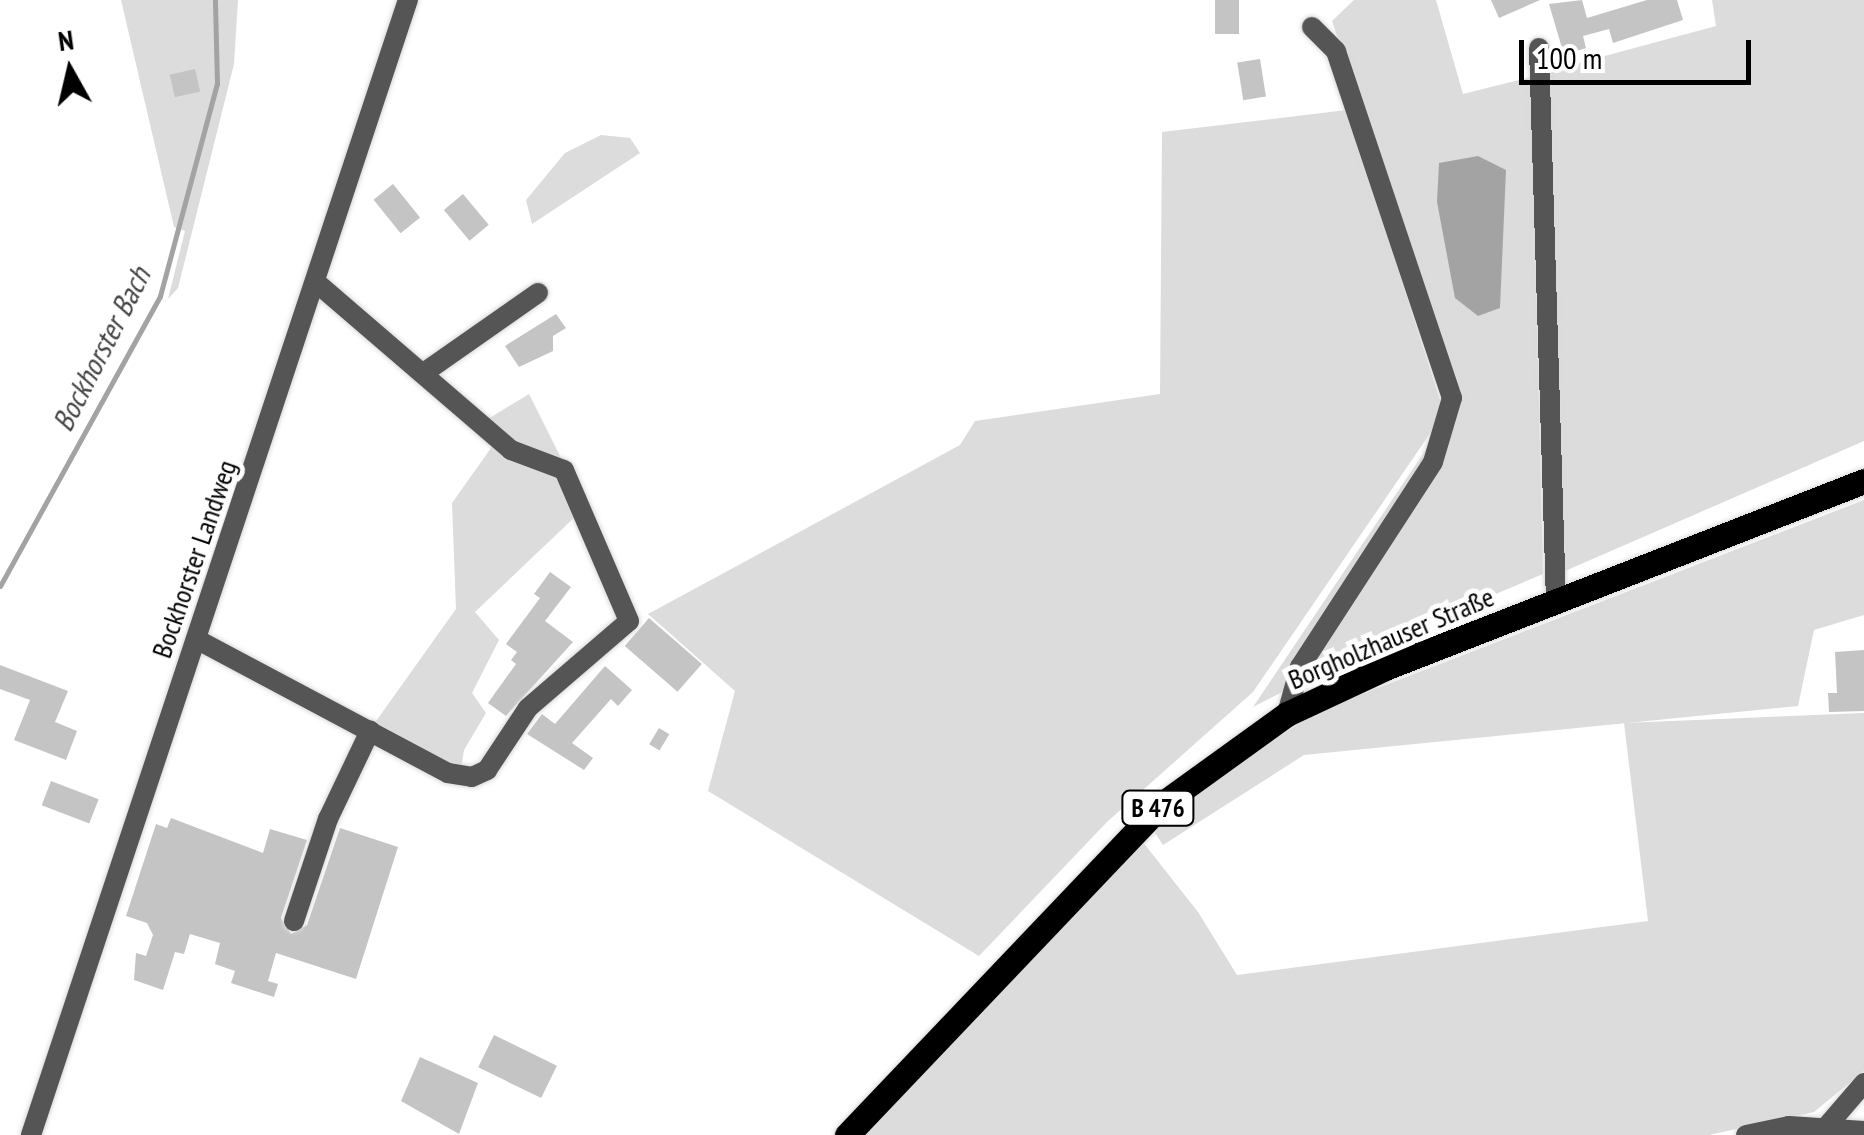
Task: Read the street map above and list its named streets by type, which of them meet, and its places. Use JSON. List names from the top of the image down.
{
  "streets": {
    "main road": ["Borgholzhauser Straße", "B 476"],
    "street": ["Bockhorster Landweg"]
  },
  "water": ["Bockhorster Bach"],
  "scale_bar": "100 m",
  "north": "top"
}
